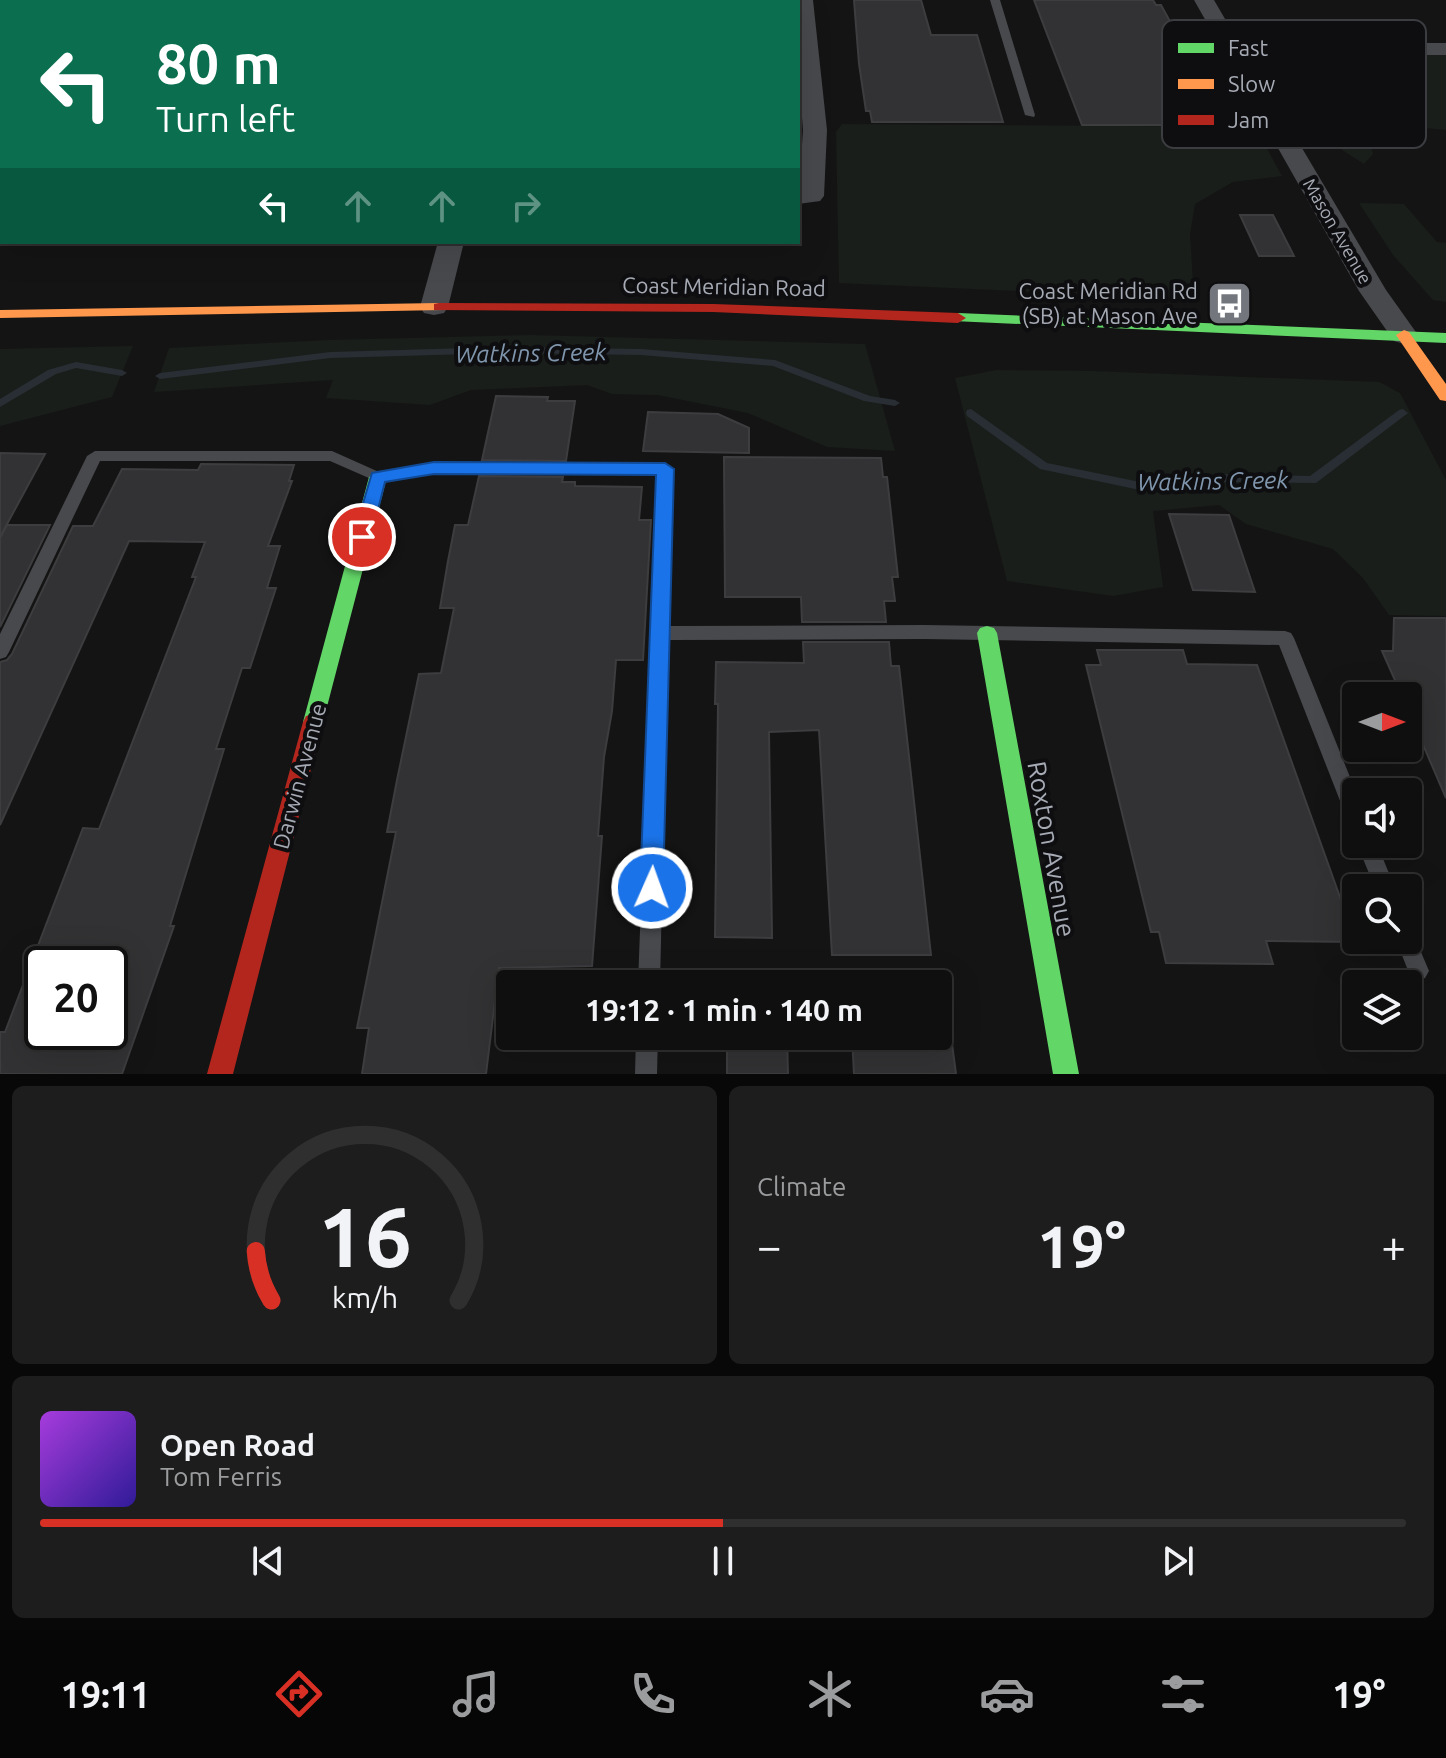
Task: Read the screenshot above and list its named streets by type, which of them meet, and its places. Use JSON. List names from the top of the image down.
{
  "streets": {
    "main road": ["Coast Meridian Road", "Darwin Avenue", "Roxton Avenue"],
    "street": ["Mason Avenue"]
  },
  "crossings": [
    ["Mason Avenue", "Coast Meridian Road"]
  ],
  "water": ["Watkins Creek"],
  "places": {
    "bus stop": ["Coast Meridian Rd (SB) at Mason Ave"]
  },
  "legend": ["Fast", "Slow", "Jam"],
  "north": "right",
  "page": {
    "turn": ["80 m", "Turn left"],
    "limit": "20",
    "trip": "19:12 · 1 min · 140 m",
    "tile": "Climate",
    "heat": ["−", "19°", "+"],
    "song": ["Open Road", "Tom Ferris"],
    "tabs": ["19:11", "19°"],
    "gauge": ["16", "km/h"]
  }
}
